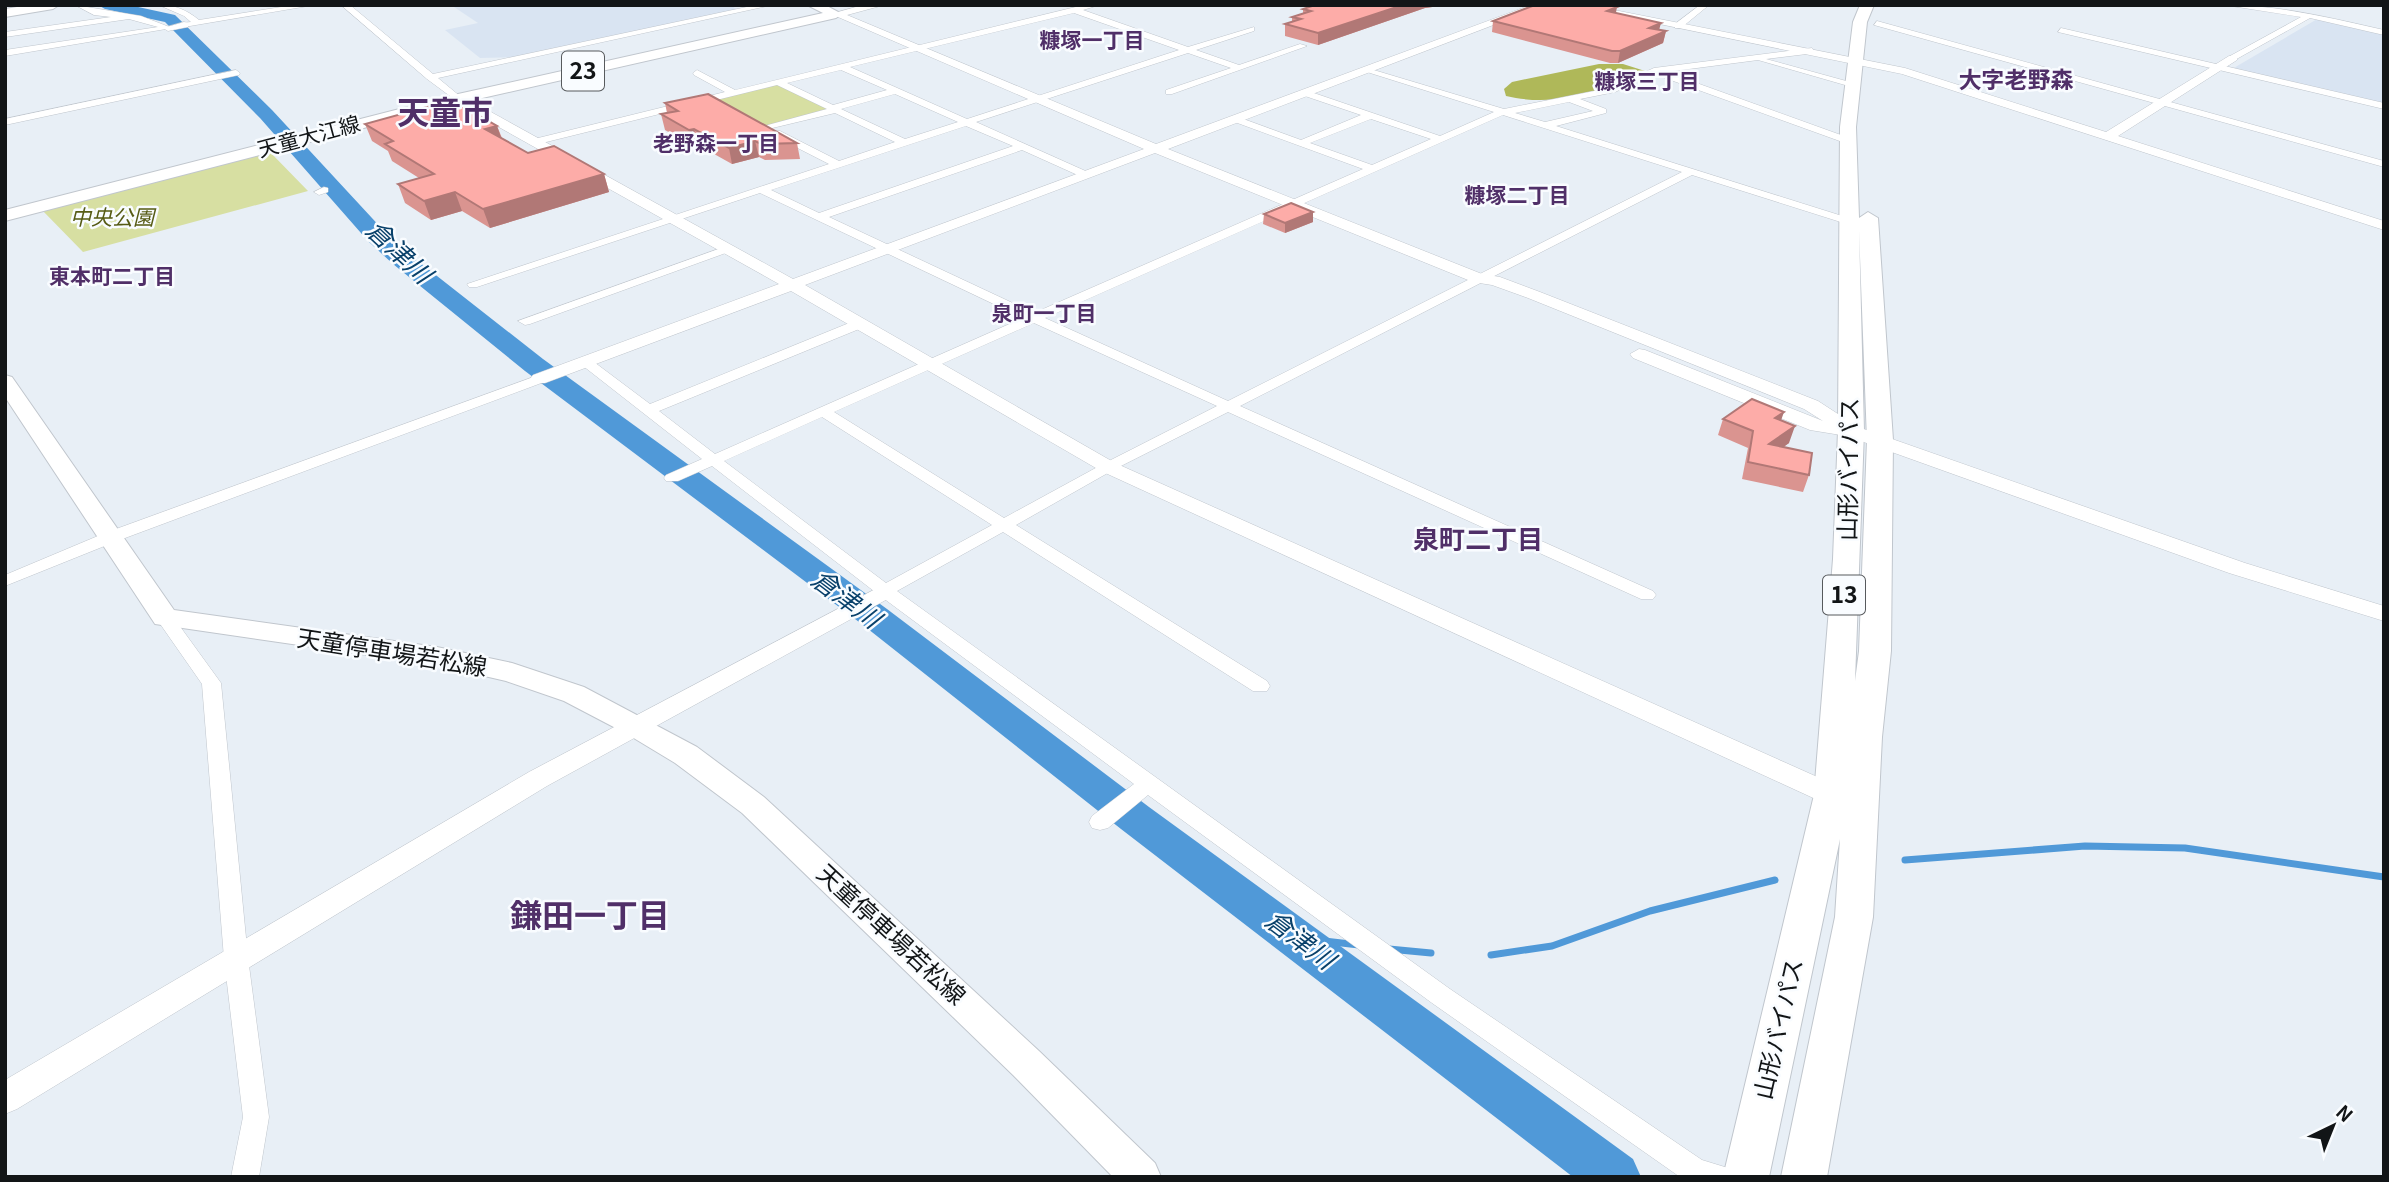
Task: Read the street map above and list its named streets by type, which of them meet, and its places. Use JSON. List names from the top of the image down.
{
  "streets": {
    "highway": ["山形バイパス", "13"],
    "main road": ["23", "天童大江線", "天童停車場若松線"]
  },
  "districts": [
    "糠塚一丁目",
    "大字老野森",
    "糠塚三丁目",
    "天童市",
    "老野森一丁目",
    "糠塚二丁目",
    "東本町二丁目",
    "泉町一丁目",
    "泉町二丁目",
    "鎌田一丁目"
  ],
  "water": ["倉津川"],
  "parks": ["中央公園"],
  "north": "top right"
}
